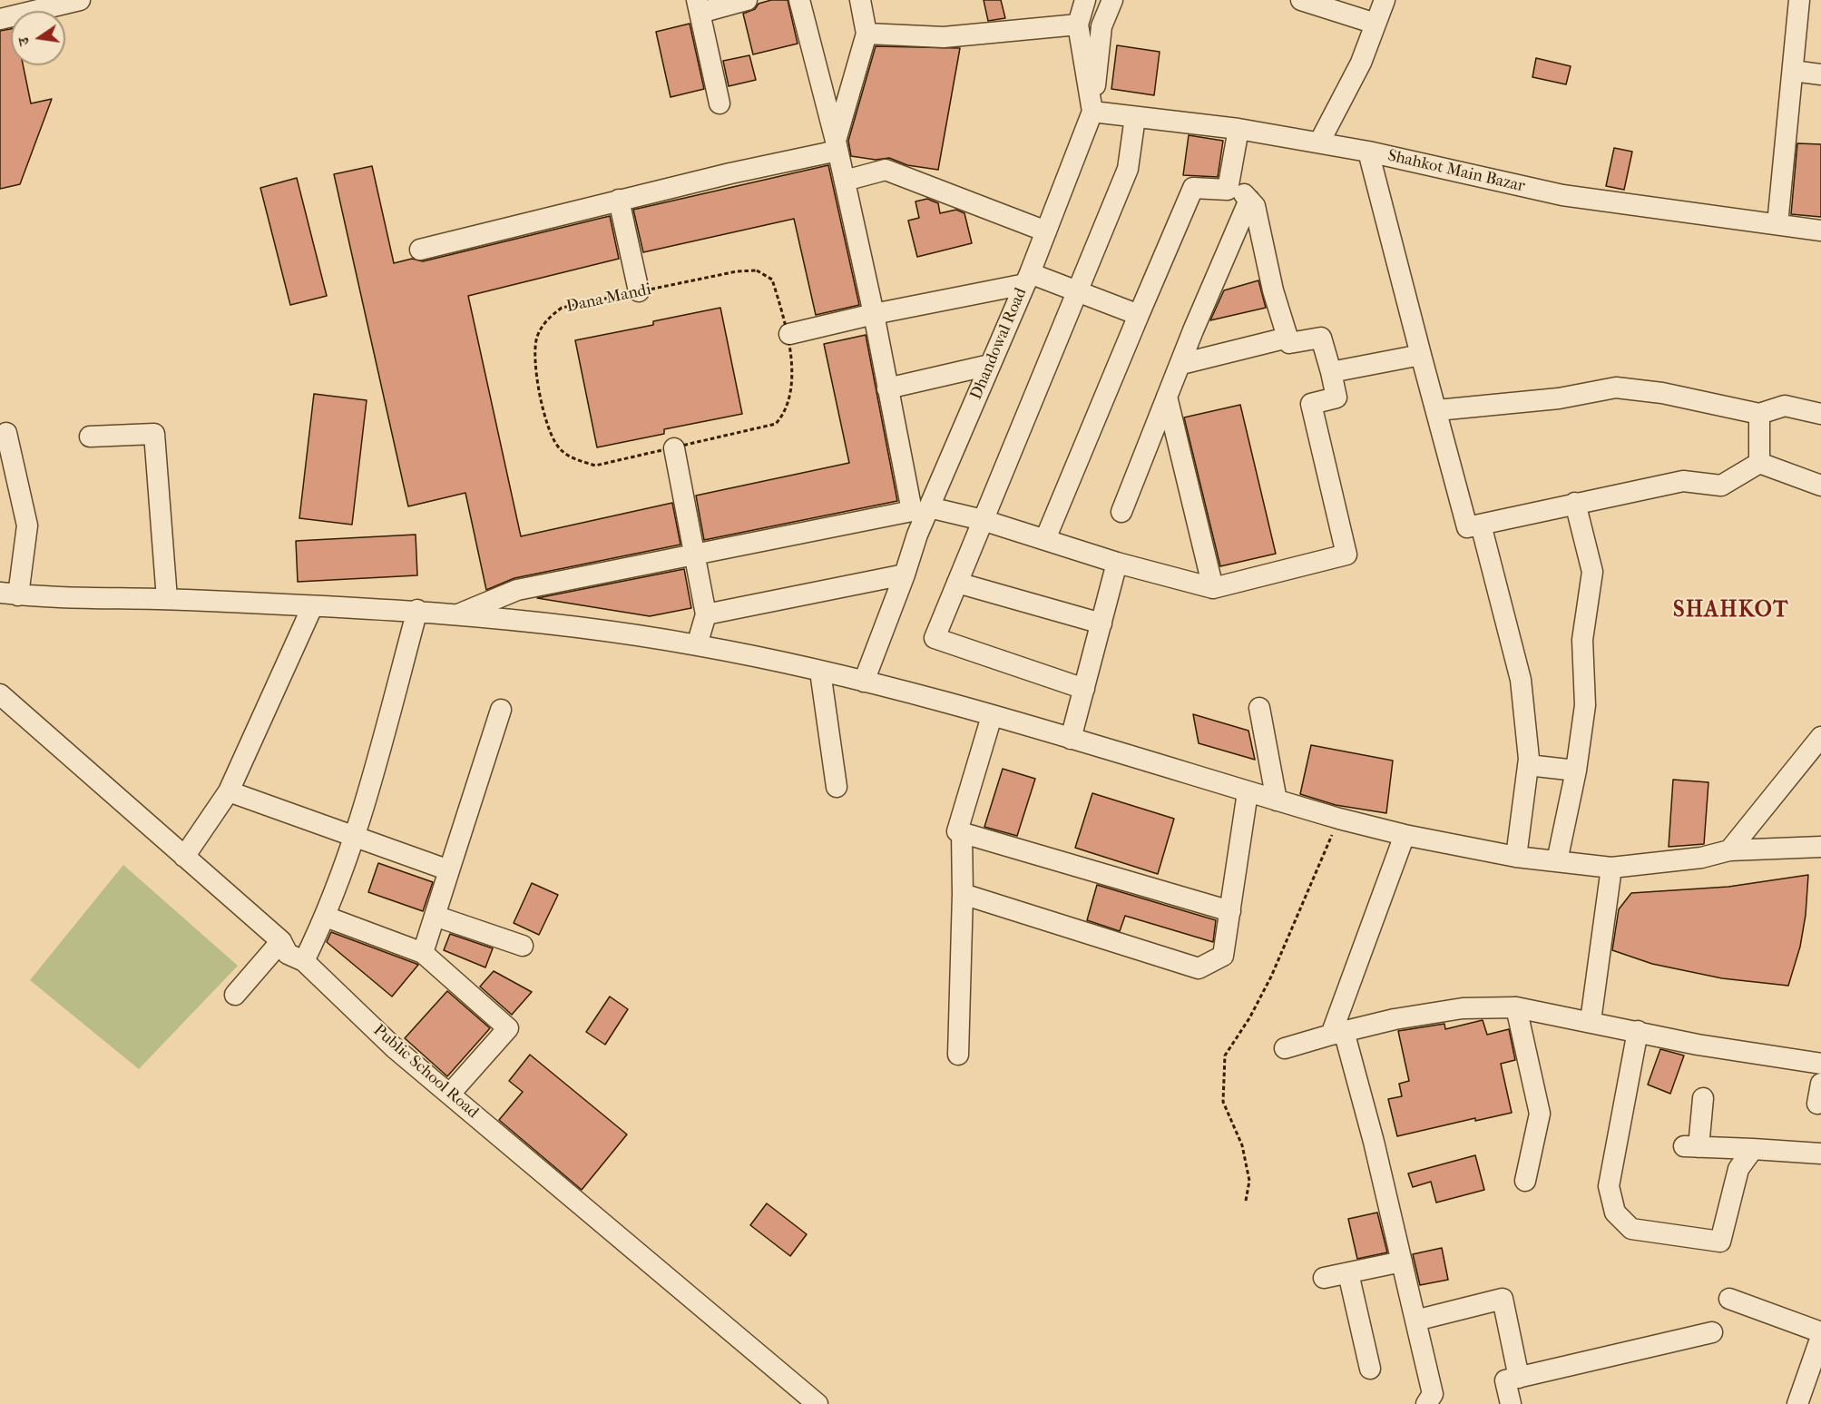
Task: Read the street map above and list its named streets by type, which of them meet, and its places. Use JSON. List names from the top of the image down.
{
  "streets": {
    "street": ["Shahkot Main Bazar", "Dhandowal Road", "Public School Road"],
    "path": ["Dana Mandi"]
  },
  "crossings": [
    ["Shahkot Main Bazar", "Dhandowal Road"]
  ],
  "districts": ["SHAHKOT"],
  "north": "left"
}
